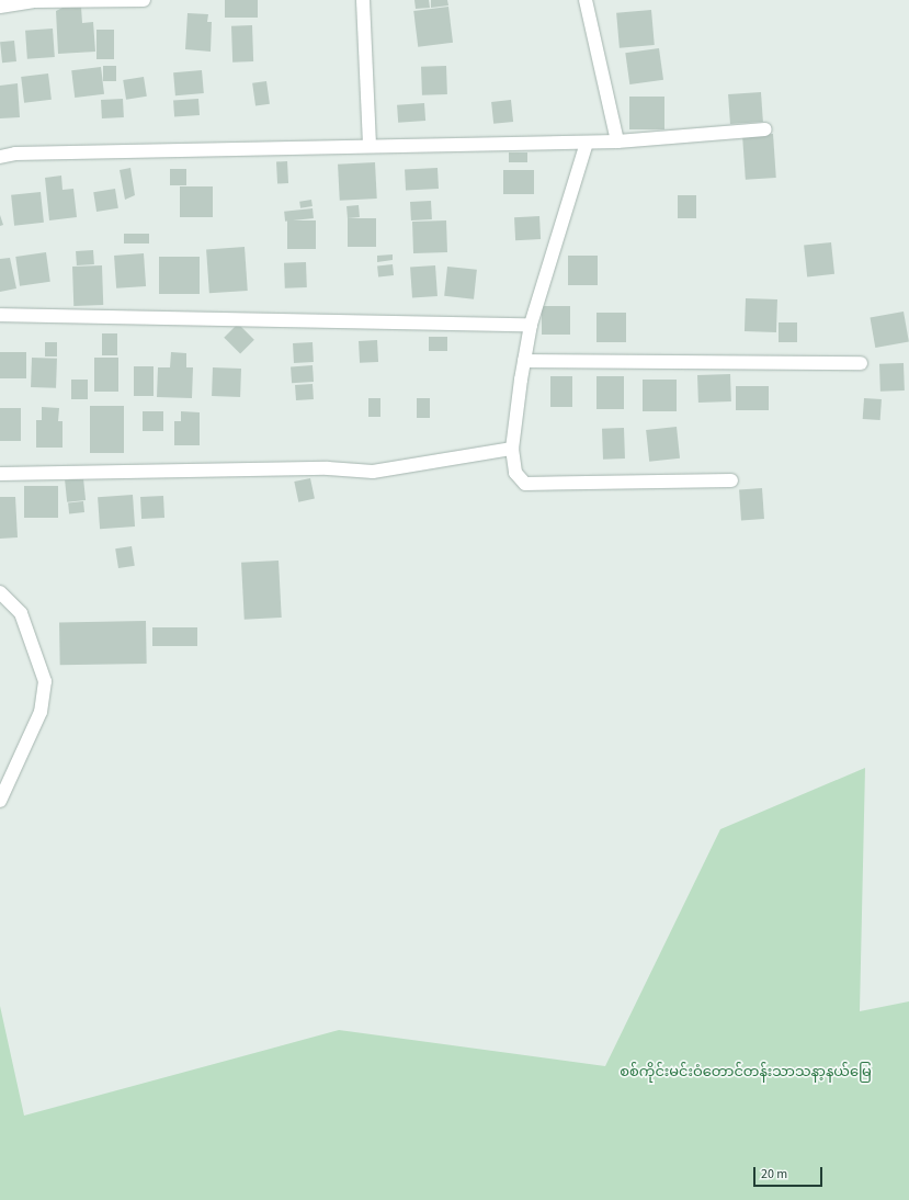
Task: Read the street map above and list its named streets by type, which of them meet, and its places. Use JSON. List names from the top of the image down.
{
  "parks": ["စစ်ကိုင်းမင်းဝံတောင်တန်းသာသနာ့နယ်မြေ"],
  "scale_bar": "20 m"
}
